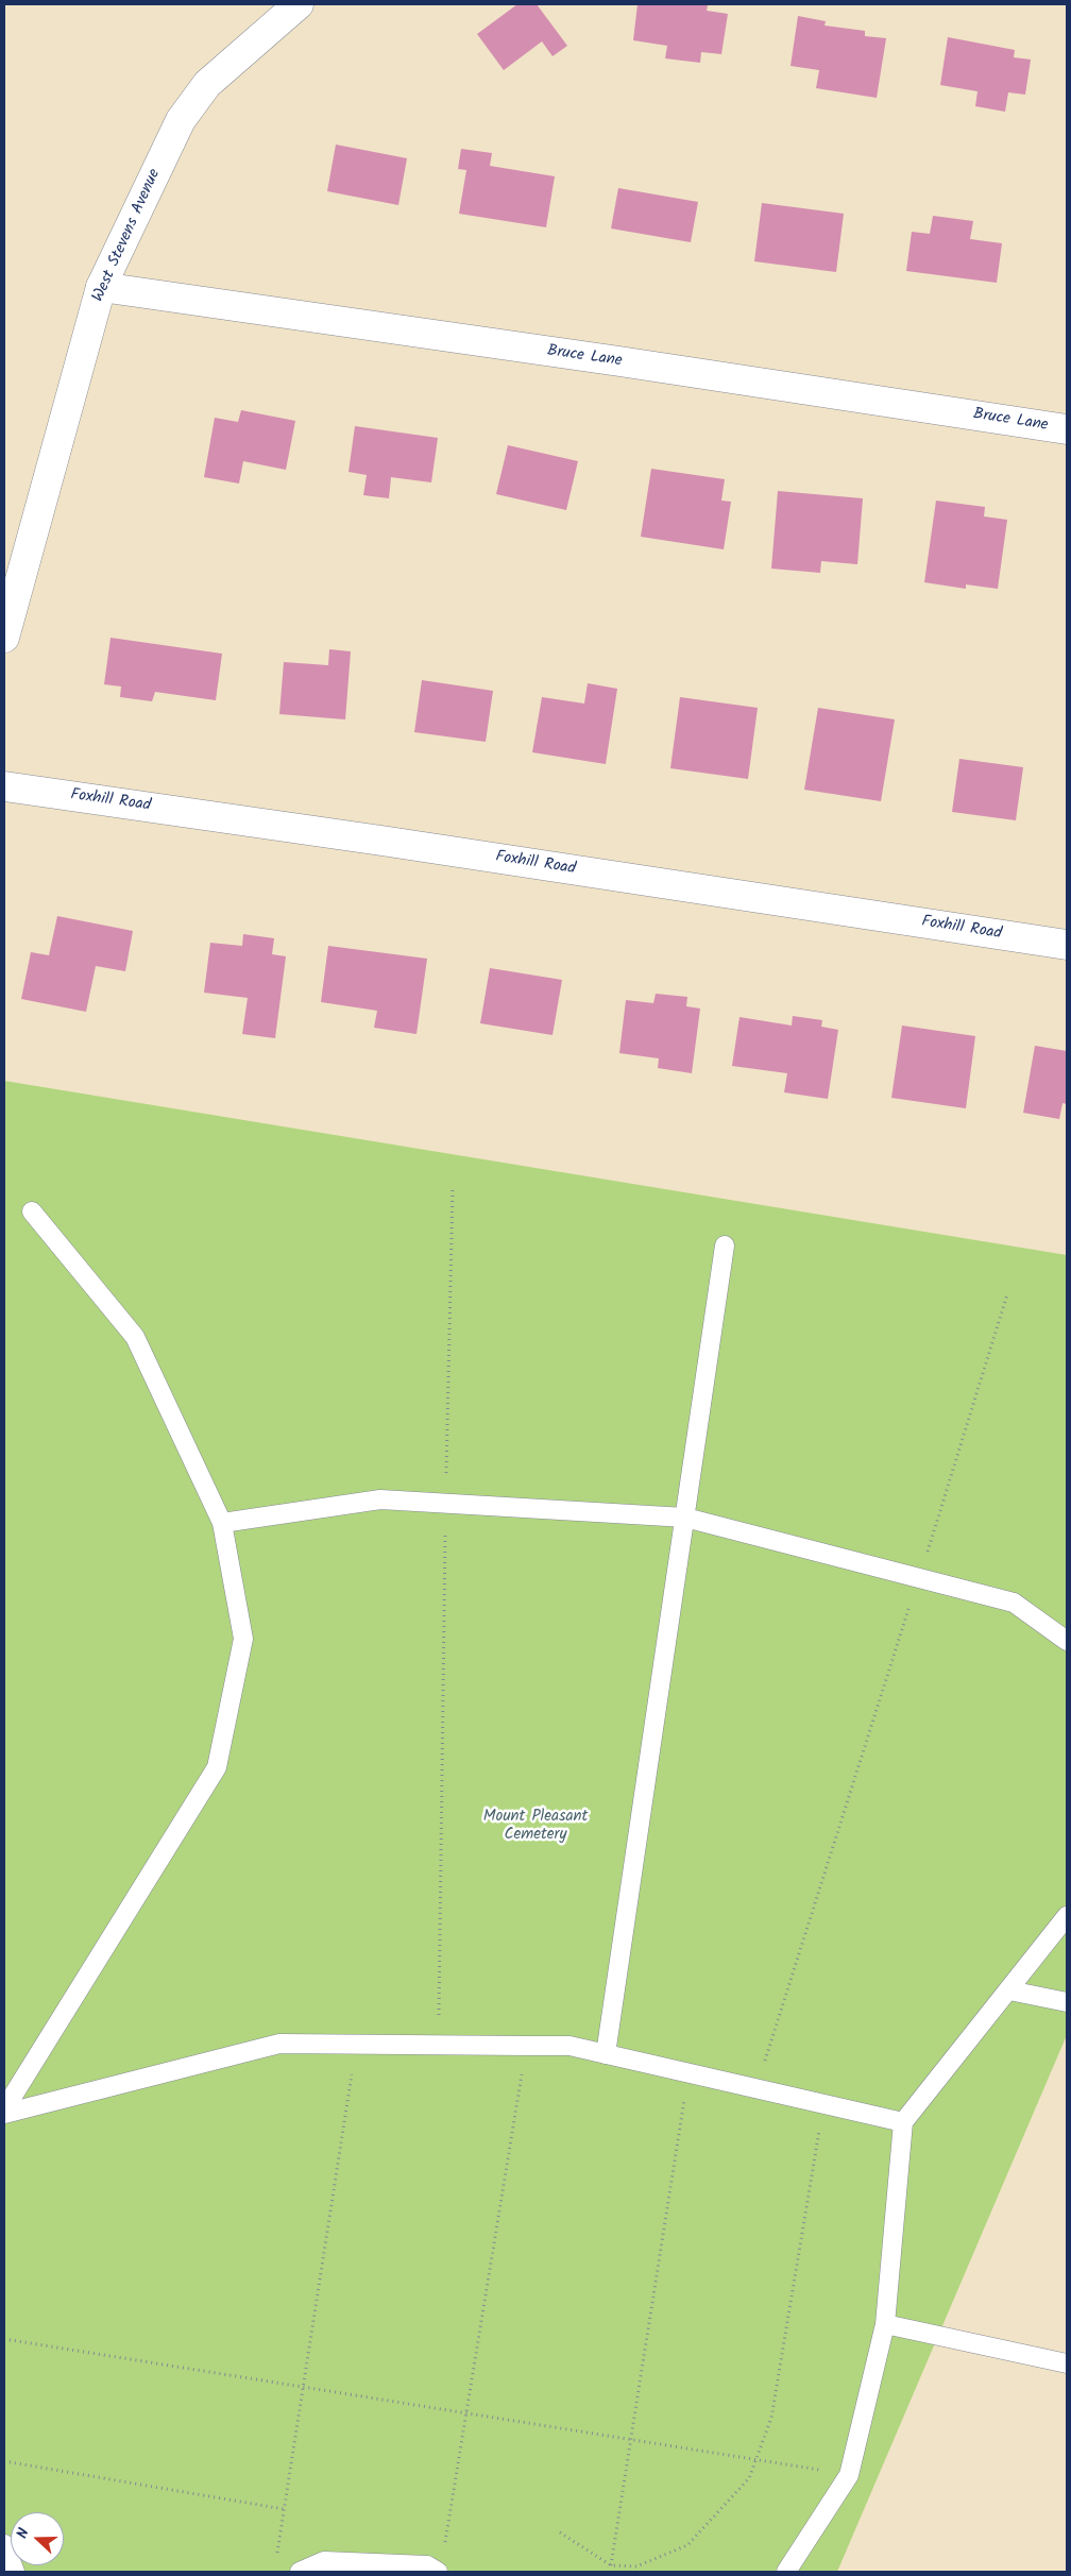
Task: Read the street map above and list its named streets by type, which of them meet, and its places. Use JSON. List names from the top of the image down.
{
  "streets": {
    "street": ["West Stevens Avenue", "Bruce Lane", "Foxhill Road"]
  },
  "crossings": [
    ["West Stevens Avenue", "Bruce Lane"]
  ],
  "parks": ["Mount Pleasant Cemetery"],
  "north": "left"
}
